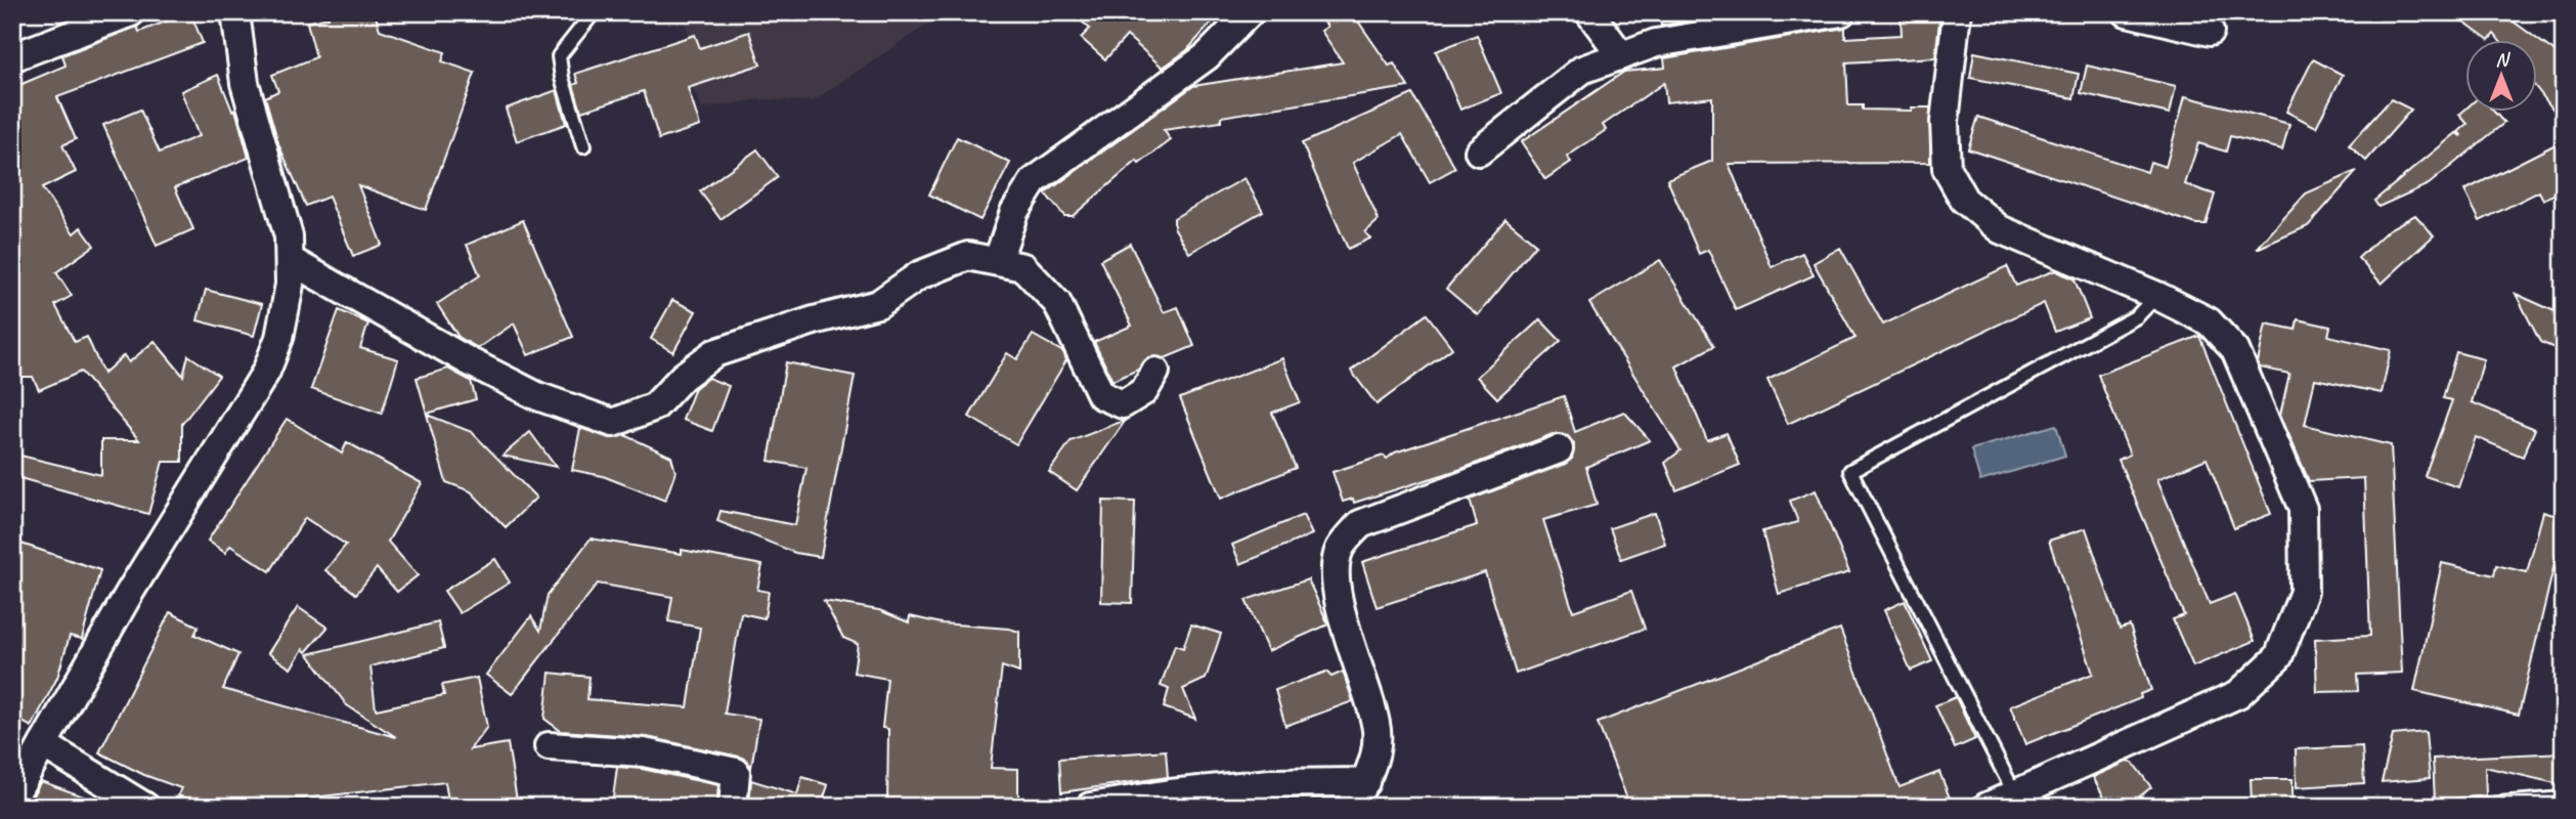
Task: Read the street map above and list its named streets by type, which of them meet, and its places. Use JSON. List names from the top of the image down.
{
  "north": "top"
}
